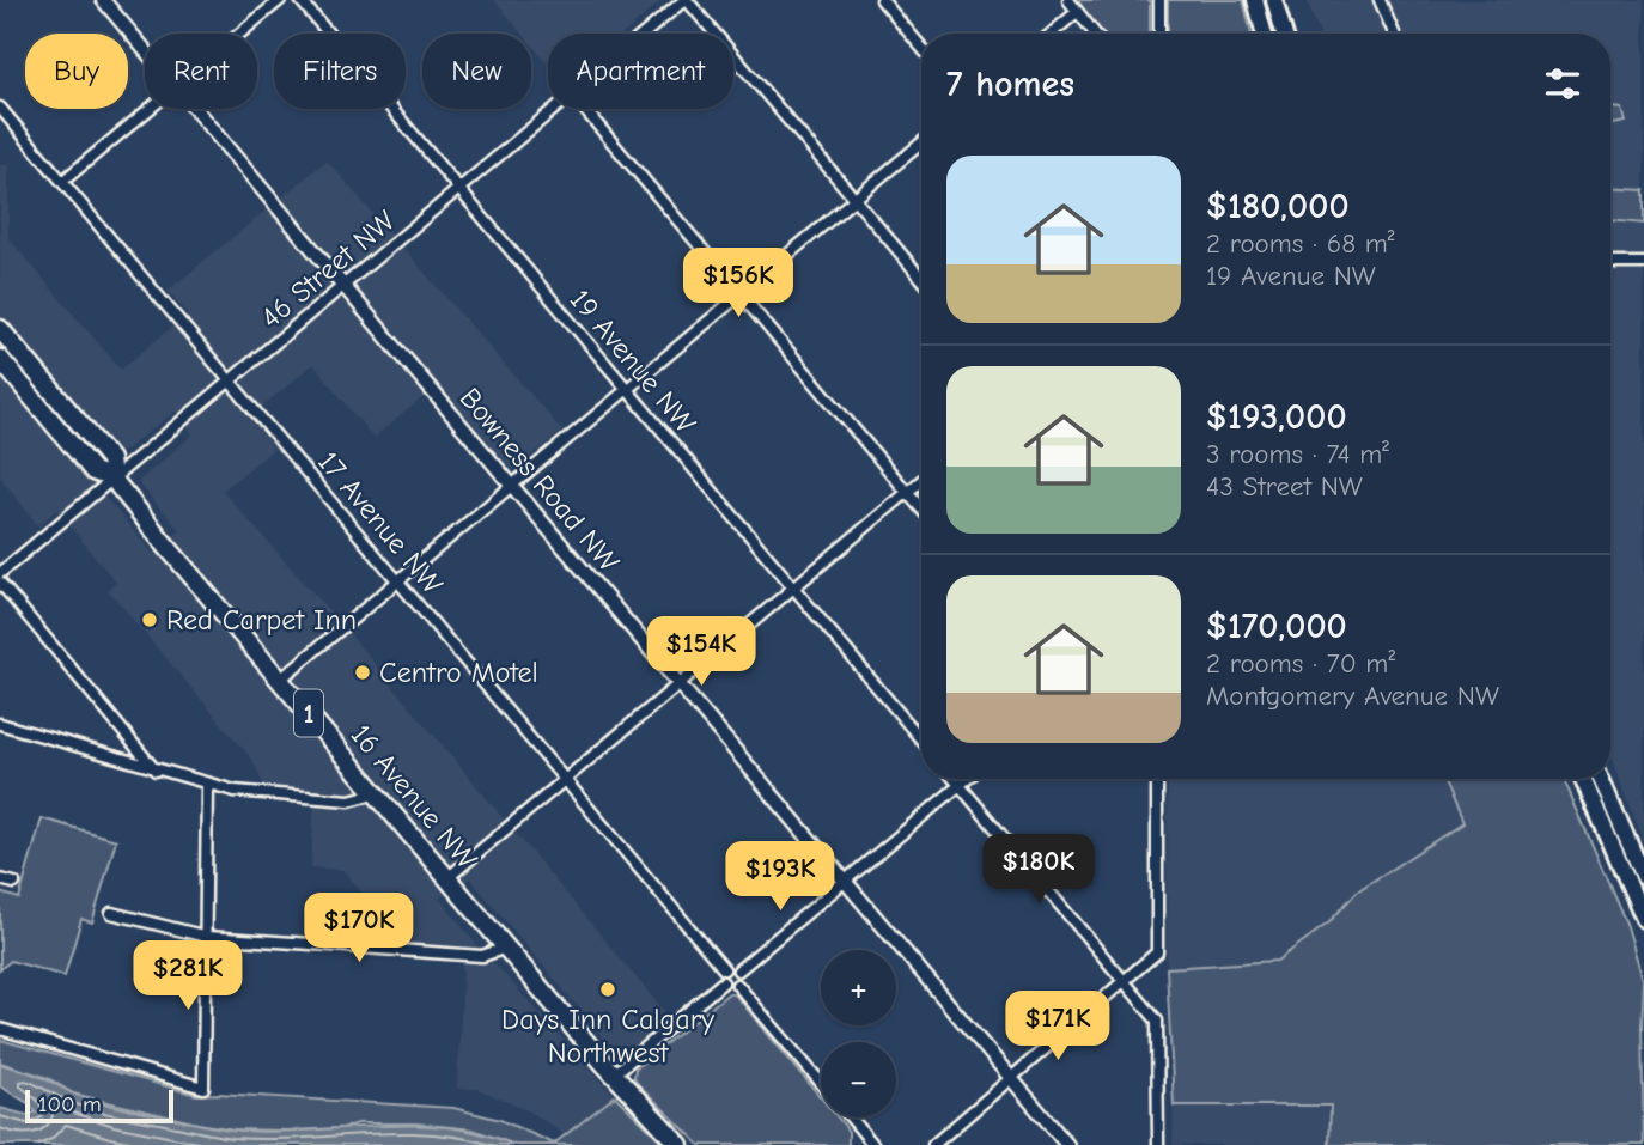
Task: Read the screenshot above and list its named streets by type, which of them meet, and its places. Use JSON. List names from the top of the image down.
{
  "streets": {
    "highway": ["1", "16 Avenue NW"],
    "street": [
      "46 Street NW",
      "19 Avenue NW",
      "Bowness Road NW",
      "17 Avenue NW"
    ]
  },
  "crossings": [
    ["46 Street NW", "19 Avenue NW"],
    ["46 Street NW", "Bowness Road NW"],
    ["46 Street NW", "17 Avenue NW"],
    ["46 Street NW", "16 Avenue NW"]
  ],
  "places": ["Red Carpet Inn", "Centro Motel", "Days Inn Calgary Northwest"],
  "scale_bar": "100 m",
  "page": {
    "chip": [
      "Buy",
      "Rent",
      "Filters",
      "New",
      "Apartment"
    ],
    "heading": "7 homes",
    "list": [
      {
        "name": "$180,000",
        "note": "2 rooms · 68 m² · 19 Avenue NW"
      },
      {
        "name": "$193,000",
        "note": "3 rooms · 74 m² · 43 Street NW"
      },
      {
        "name": "$170,000",
        "note": "2 rooms · 70 m² · Montgomery Avenue NW"
      }
    ],
    "price": [
      "$156K",
      "$154K",
      "$180K",
      "$193K",
      "$170K",
      "$281K",
      "$171K"
    ],
    "map_buttons": ["+", "−"],
    "scale": "100 m"
  }
}
